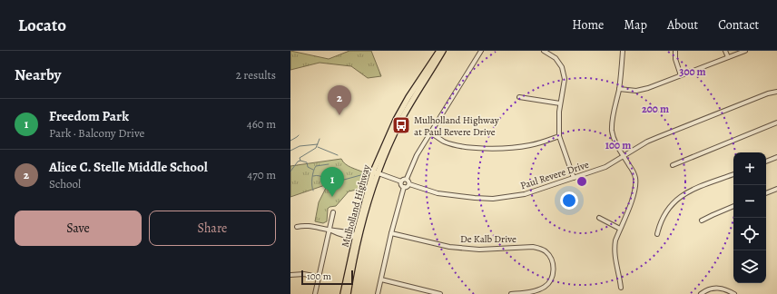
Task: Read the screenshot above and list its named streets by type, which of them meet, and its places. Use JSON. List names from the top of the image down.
{
  "streets": {
    "main road": ["Mulholland Highway"],
    "street": ["Paul Revere Drive", "De Kalb Drive"]
  },
  "places": {
    "bus stop": ["Mulholland Highway at Paul Revere Drive"]
  },
  "scale_bar": "100 m",
  "page": {
    "header": "Locato",
    "nav": [
      "Home",
      "Map",
      "About",
      "Contact"
    ],
    "heading": ["Nearby", "2 results"],
    "pins": ["2", "1"],
    "list": [
      {
        "mark": "1",
        "name": "Freedom Park",
        "note": "Park · Balcony Drive",
        "value": "460 m"
      },
      {
        "mark": "2",
        "name": "Alice C. Stelle Middle School",
        "note": "School",
        "value": "470 m"
      }
    ],
    "map_buttons": ["+", "−"],
    "buttons": ["Save", "Share"],
    "scale": "100 m"
  },
  "rings": ["300 m", "200 m", "100 m"]
}
